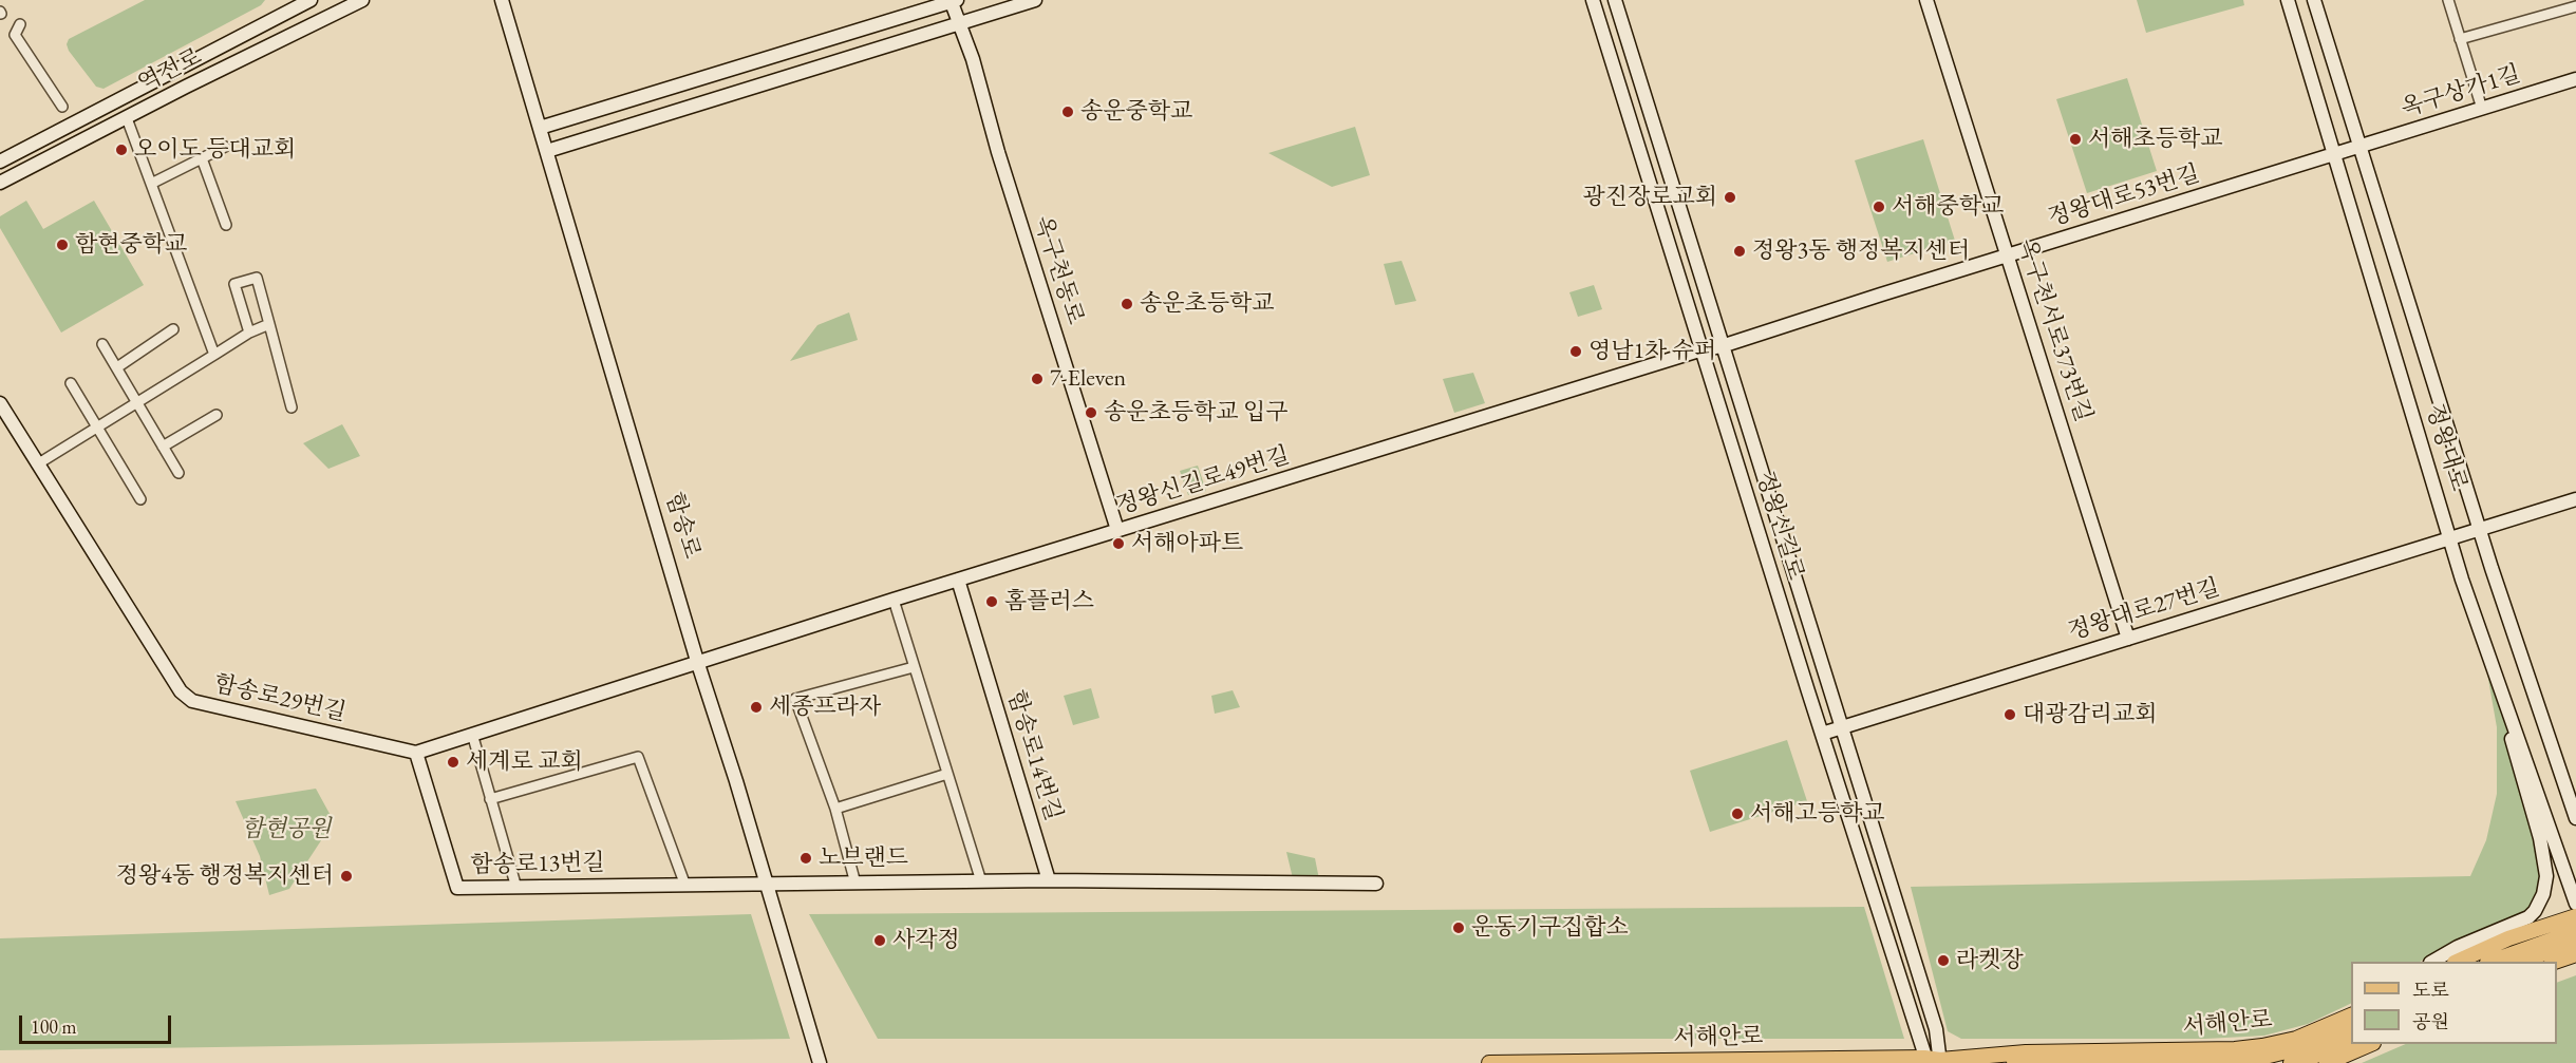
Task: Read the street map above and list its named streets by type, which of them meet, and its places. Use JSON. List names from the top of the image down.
{
  "streets": {
    "main road": ["서해안로"],
    "street": [
      "역전로",
      "옥구상가1길",
      "정왕대로53번길",
      "옥구천동로",
      "옥구천서로373번길",
      "정왕대로",
      "정왕신길로49번길",
      "함송로",
      "정왕신길로",
      "정왕대로27번길",
      "함송로29번길",
      "함송로14번길",
      "함송로13번길"
    ]
  },
  "crossings": [
    ["옥구상가1길", "정왕대로53번길"],
    ["옥구상가1길", "정왕대로"],
    ["정왕대로53번길", "옥구천서로373번길"],
    ["정왕대로53번길", "정왕대로"],
    ["정왕대로53번길", "정왕신길로49번길"],
    ["정왕대로53번길", "정왕신길로"],
    ["옥구천동로", "정왕신길로49번길"],
    ["옥구천동로", "함송로"],
    ["옥구천서로373번길", "정왕대로27번길"],
    ["정왕대로", "정왕대로27번길"],
    ["정왕신길로49번길", "함송로"],
    ["정왕신길로49번길", "정왕신길로"],
    ["정왕신길로49번길", "함송로14번길"],
    ["함송로", "함송로13번길"],
    ["정왕신길로", "정왕대로27번길"],
    ["정왕신길로", "서해안로"],
    ["함송로29번길", "함송로13번길"]
  ],
  "parks": ["함현공원"],
  "places": [
    "송운중학교",
    "서해초등학교",
    "오이도 등대교회",
    "광진장로교회",
    "서해중학교",
    "함현중학교",
    "정왕3동 행정복지센터",
    "송운초등학교",
    "영남1차 슈퍼",
    "7-Eleven",
    "송운초등학교 입구",
    "서해아파트",
    "홈플러스",
    "세종프라자",
    "대광감리교회",
    "세계로 교회",
    "서해고등학교",
    "노브랜드",
    "정왕4동 행정복지센터",
    "운동기구집합소",
    "사각정",
    "라켓장"
  ],
  "legend": ["도로", "공원"],
  "scale_bar": "100 m"
}
